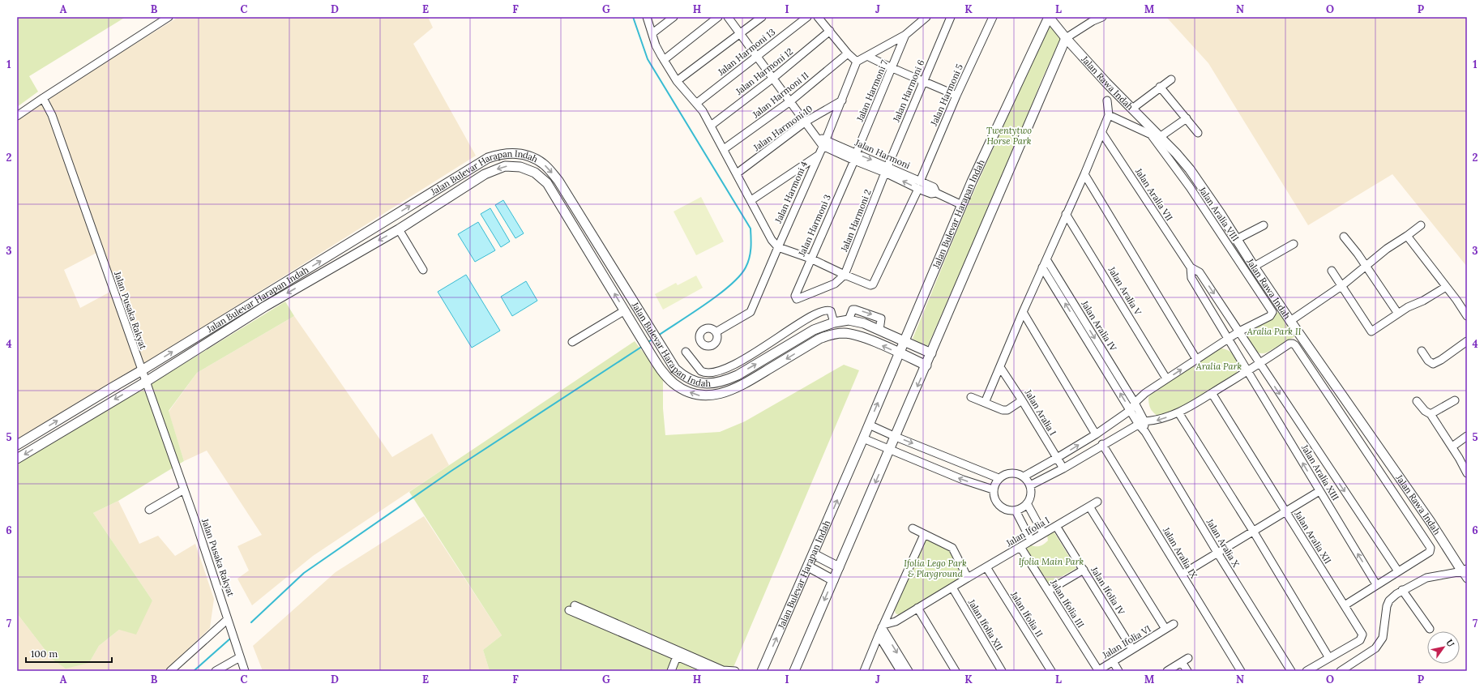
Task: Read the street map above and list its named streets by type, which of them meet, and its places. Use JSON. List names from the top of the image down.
{
  "streets": {
    "street": [
      "Jalan Harmoni 13",
      "Jalan Harmoni 12",
      "Jalan Rawa Indah",
      "Jalan Harmoni 7",
      "Jalan Harmoni 6",
      "Jalan Harmoni 11",
      "Jalan Harmoni 5",
      "Jalan Harmoni 10",
      "Jalan Harmoni",
      "Jalan Bulevar Harapan Indah",
      "Jalan Harmoni 4",
      "Jalan Aralia VII",
      "Jalan Aralia VIII",
      "Jalan Harmoni 2",
      "Jalan Harmoni 3",
      "Jalan Aralia V",
      "Jalan Pusaka Rakyat",
      "Jalan Aralia IV",
      "Jalan Aralia I",
      "Jalan Aralia XIII",
      "Jalan Ifolia I",
      "Jalan Aralia XII",
      "Jalan Aralia X",
      "Jalan Aralia IX",
      "Jalan Ifolia IV",
      "Jalan Ifolia III",
      "Jalan Ifolia II",
      "Jalan Ifolia XII",
      "Jalan Ifolia VI"
    ]
  },
  "crossings": [
    ["Jalan Rawa Indah", "Jalan Bulevar Harapan Indah"],
    ["Jalan Harmoni 7", "Jalan Harmoni"],
    ["Jalan Harmoni 7", "Jalan Harmoni 3"],
    ["Jalan Harmoni 6", "Jalan Harmoni"],
    ["Jalan Harmoni 6", "Jalan Harmoni 2"],
    ["Jalan Harmoni 5", "Jalan Harmoni"],
    ["Jalan Harmoni 5", "Jalan Harmoni 4"],
    ["Jalan Harmoni 5", "Jalan Harmoni 2"],
    ["Jalan Harmoni 5", "Jalan Harmoni 3"],
    ["Jalan Harmoni 10", "Jalan Harmoni"],
    ["Jalan Harmoni 10", "Jalan Harmoni 4"],
    ["Jalan Harmoni", "Jalan Bulevar Harapan Indah"],
    ["Jalan Harmoni", "Jalan Harmoni 4"],
    ["Jalan Harmoni", "Jalan Harmoni 2"],
    ["Jalan Harmoni", "Jalan Harmoni 3"],
    ["Jalan Bulevar Harapan Indah", "Jalan Pusaka Rakyat"],
    ["Jalan Aralia VII", "Jalan Aralia VIII"],
    ["Jalan Aralia VII", "Jalan Aralia XIII"],
    ["Jalan Aralia VIII", "Jalan Aralia V"],
    ["Jalan Aralia VIII", "Jalan Aralia IV"],
    ["Jalan Aralia VIII", "Jalan Aralia XIII"],
    ["Jalan Harmoni 2", "Jalan Harmoni 3"],
    ["Jalan Aralia IV", "Jalan Aralia X"],
    ["Jalan Ifolia I", "Jalan Ifolia IV"],
    ["Jalan Ifolia I", "Jalan Ifolia III"],
    ["Jalan Ifolia I", "Jalan Ifolia II"],
    ["Jalan Ifolia I", "Jalan Ifolia XII"],
    ["Jalan Ifolia IV", "Jalan Ifolia VI"],
    ["Jalan Ifolia III", "Jalan Ifolia VI"]
  ],
  "one_way": ["Jalan Aralia XIII"],
  "parks": [
    "Twentytwo Horse Park",
    "Aralia Park II",
    "Aralia Park",
    "Ifolia Main Park",
    "Ifolia Lego Park & Playground"
  ],
  "scale_bar": "100 m",
  "north": "top right",
  "grid": {
    "columns": [
      "A",
      "B",
      "C",
      "D",
      "E",
      "F",
      "G",
      "H",
      "I",
      "J",
      "K",
      "L",
      "M",
      "N",
      "O",
      "P"
    ],
    "rows": [
      "1",
      "2",
      "3",
      "4",
      "5",
      "6",
      "7"
    ]
  }
}
